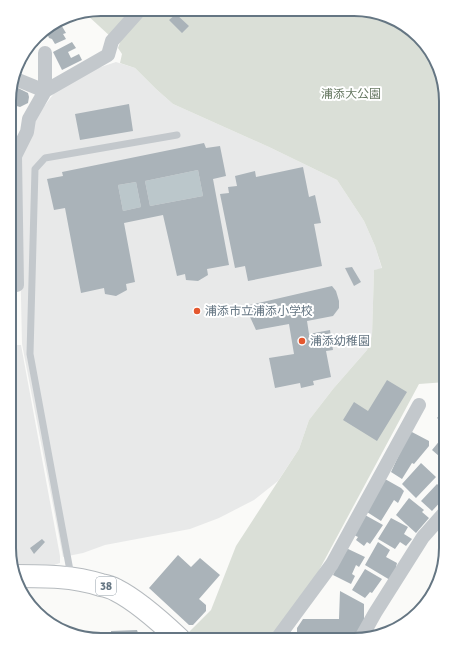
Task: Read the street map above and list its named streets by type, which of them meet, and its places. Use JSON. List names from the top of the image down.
{
  "streets": {
    "main road": ["38"]
  },
  "parks": ["浦添大公園"],
  "places": ["浦添市立浦添小学校", "浦添幼稚園"]
}
